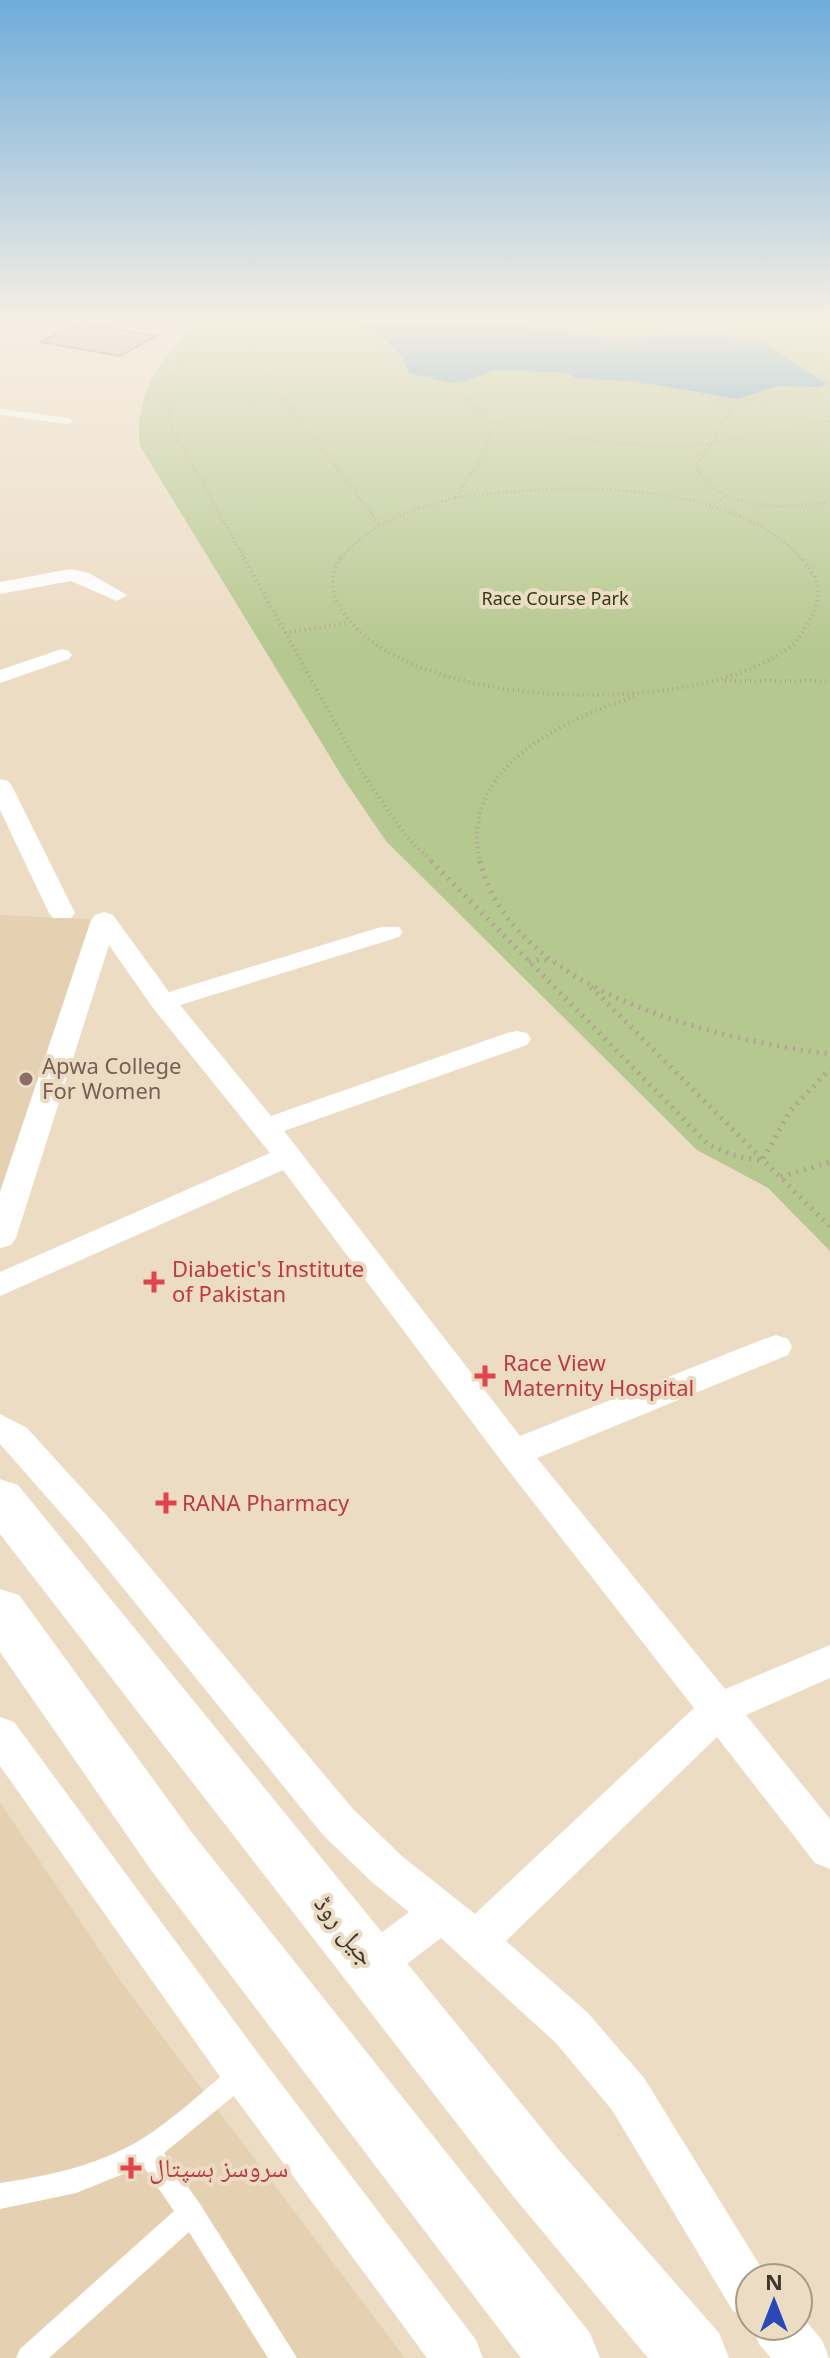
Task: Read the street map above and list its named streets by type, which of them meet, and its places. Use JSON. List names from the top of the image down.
{
  "streets": {
    "main road": ["جیل روڈ"]
  },
  "parks": ["Race Course Park"],
  "places": {
    "other": ["Apwa College For Women"],
    "health": [
      "Diabetic's Institute of Pakistan",
      "Race View Maternity Hospital",
      "RANA Pharmacy",
      "سروسز ہسپتال"
    ]
  },
  "north": "top"
}
